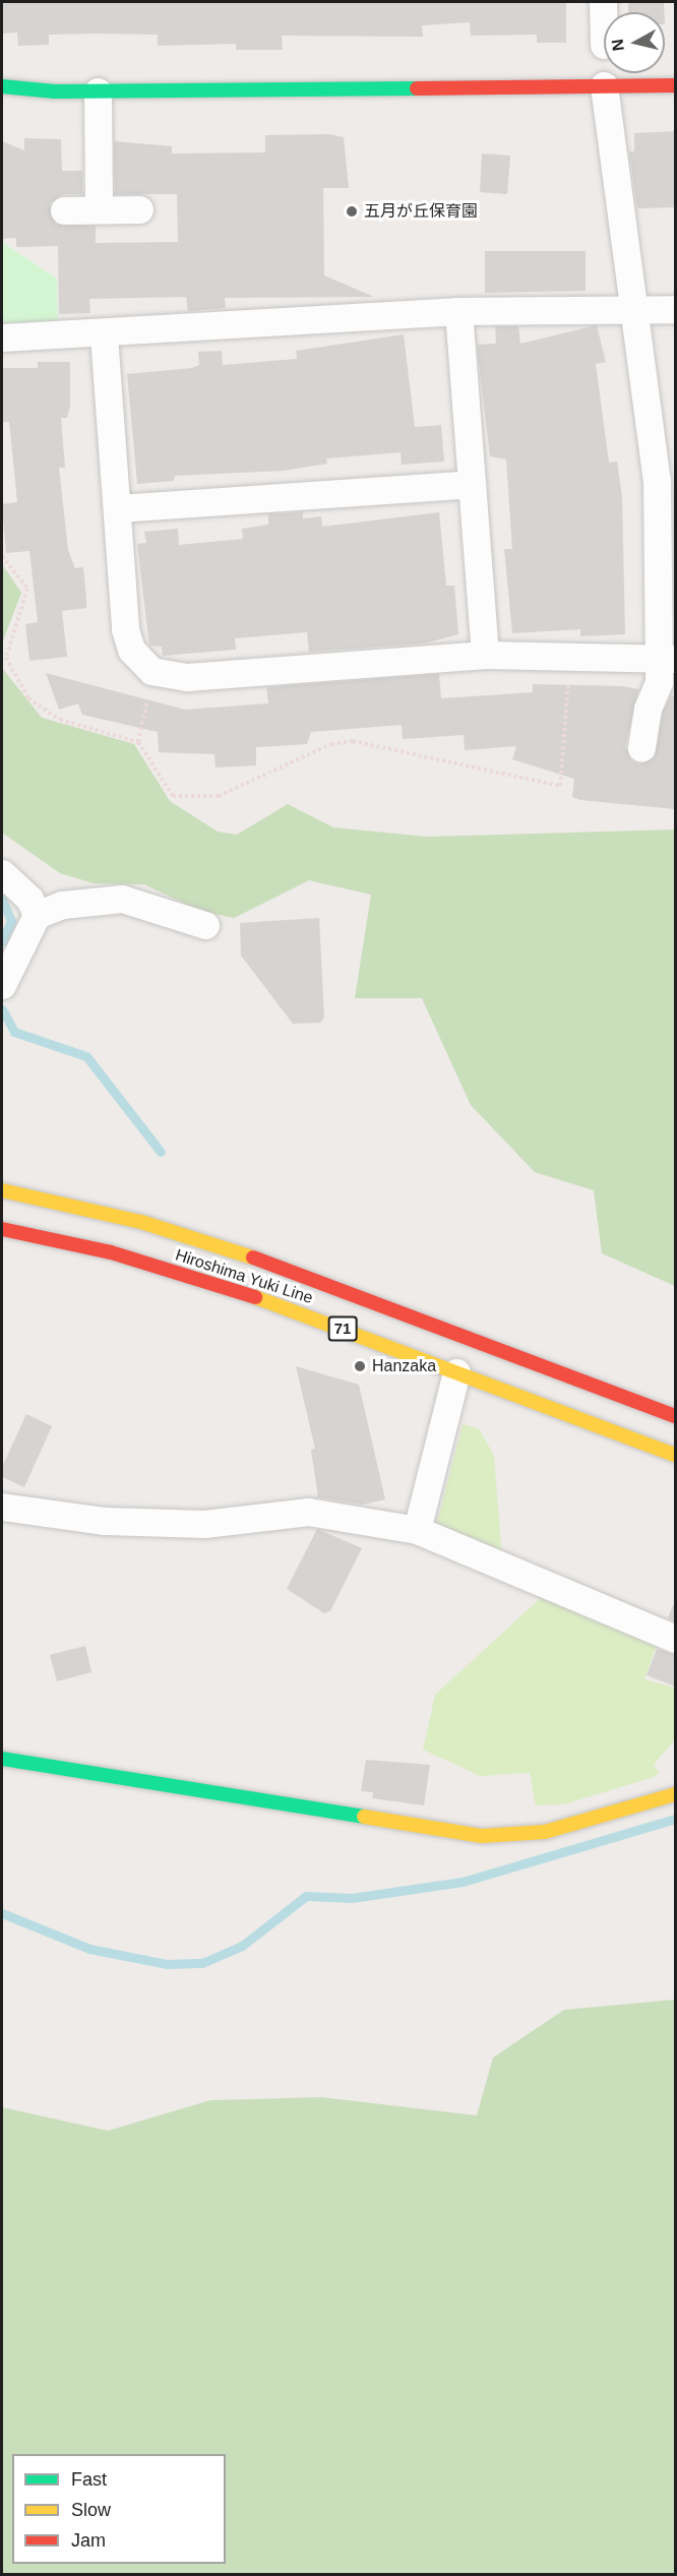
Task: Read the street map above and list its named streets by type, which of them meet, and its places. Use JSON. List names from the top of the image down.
{
  "streets": {
    "main road": ["Hiroshima Yuki Line", "71"]
  },
  "places": ["五月が丘保育園", "Hanzaka"],
  "legend": ["Fast", "Slow", "Jam"],
  "north": "left"
}
